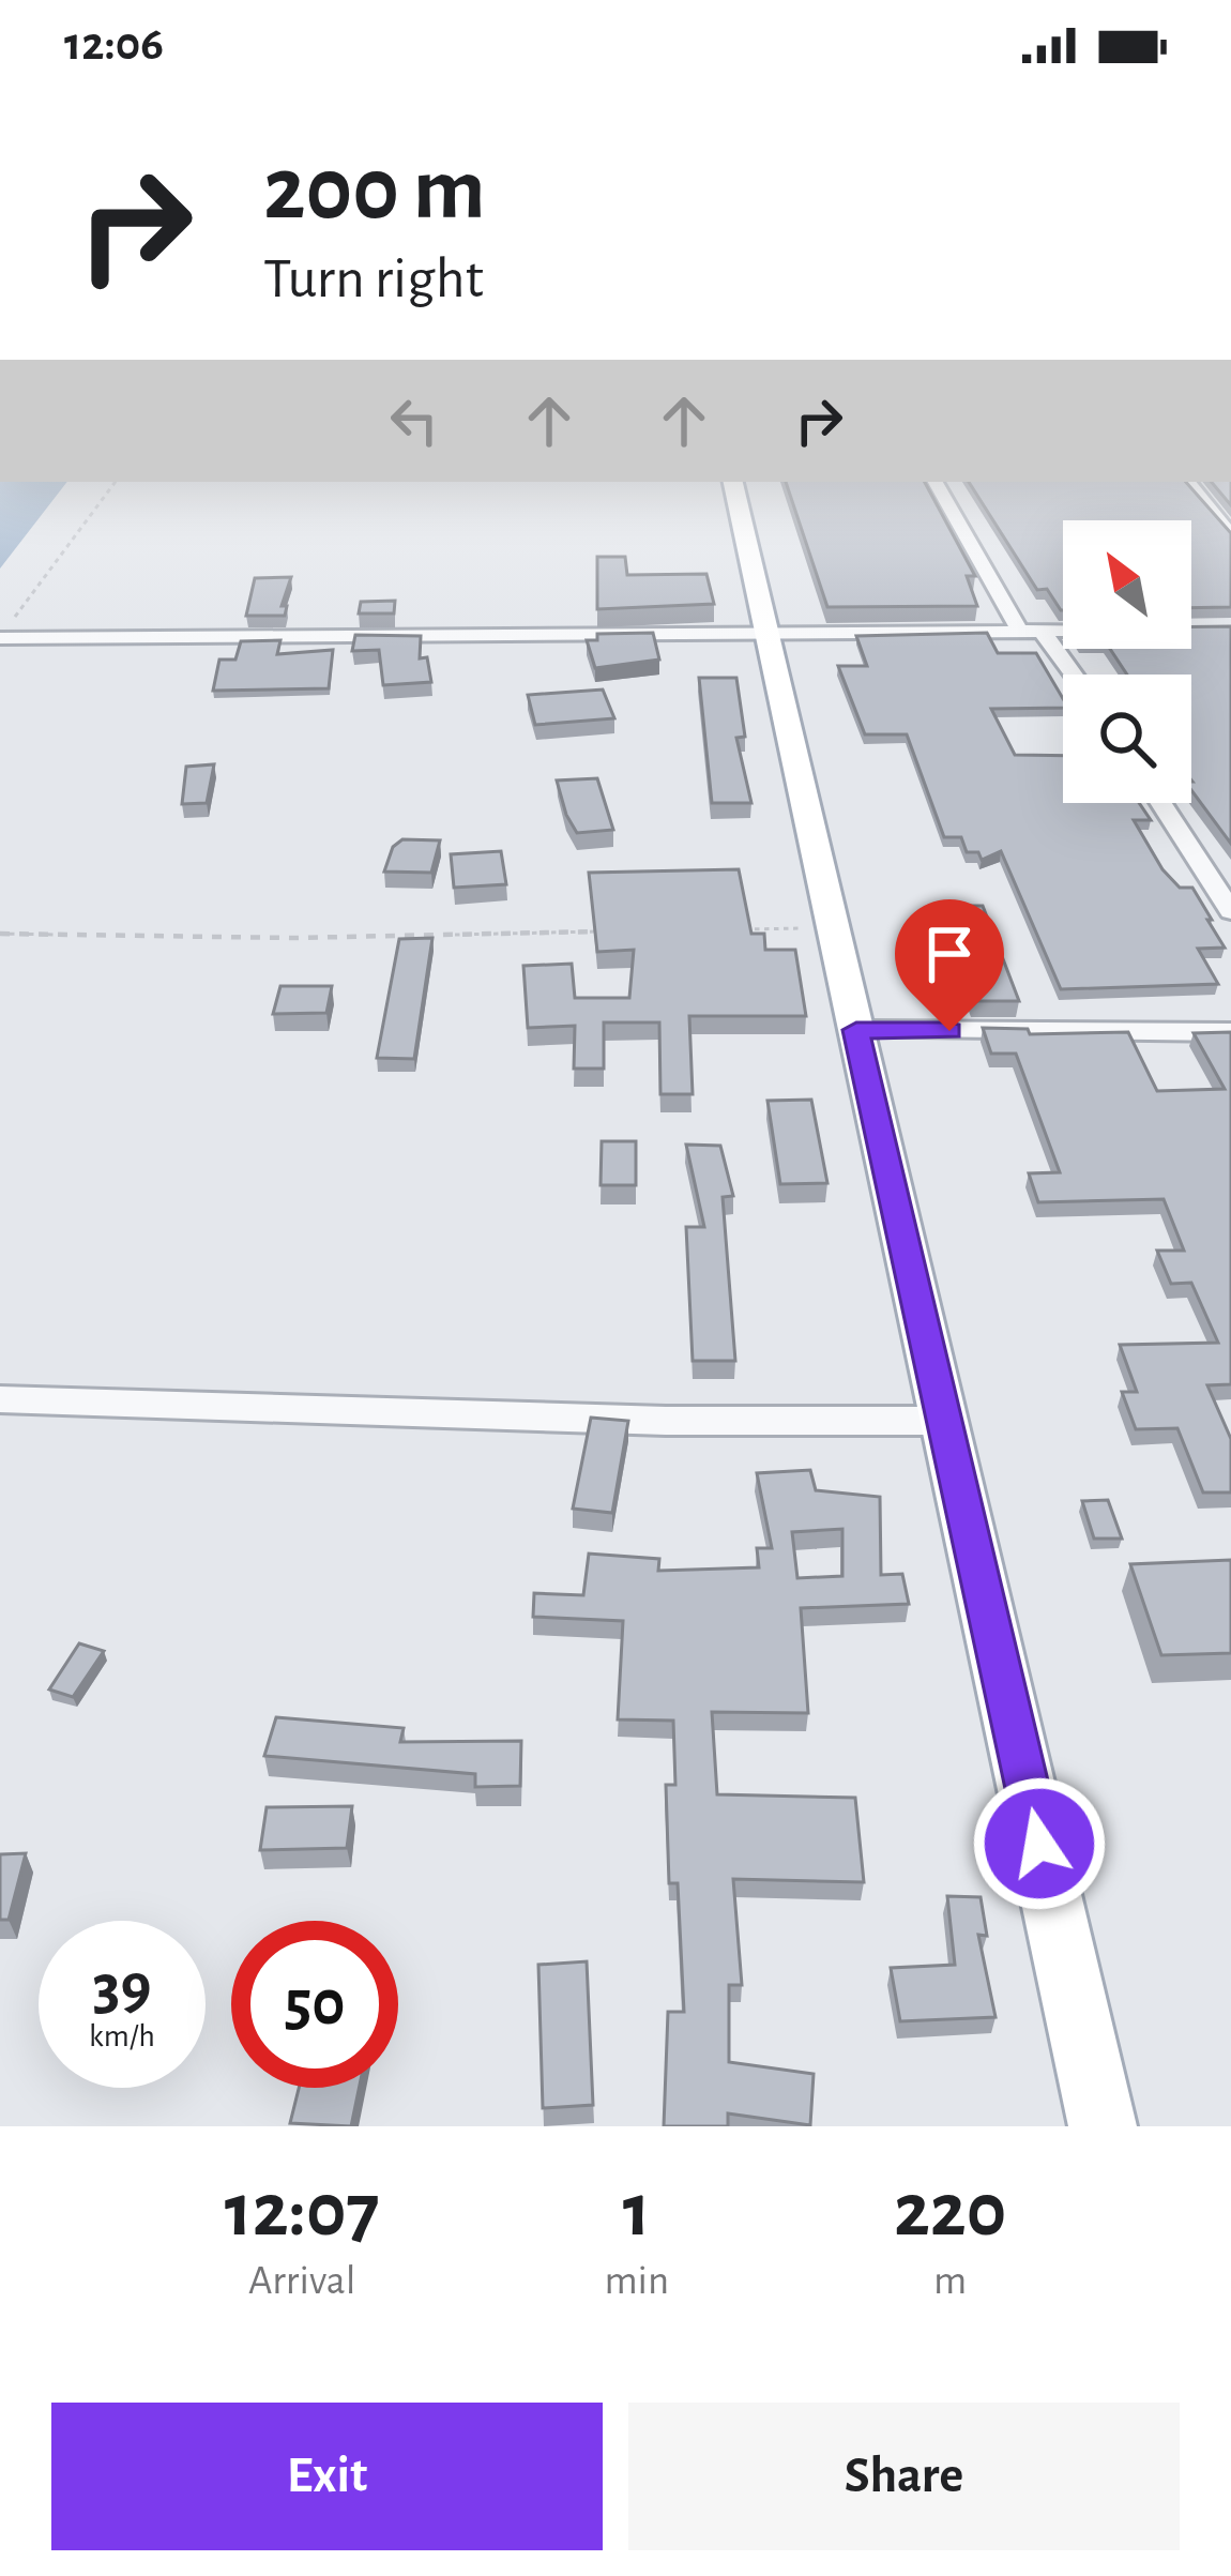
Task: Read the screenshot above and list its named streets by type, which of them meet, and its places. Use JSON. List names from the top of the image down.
{
  "north": "top left",
  "page": {
    "status": "12:06",
    "turn": ["200 m", "Turn right"],
    "speed": "39 km/h",
    "limit": "50",
    "eta": [
      "12:07",
      "Arrival",
      "1",
      "min",
      "220",
      "m"
    ],
    "buttons": ["Exit", "Share"]
  }
}
